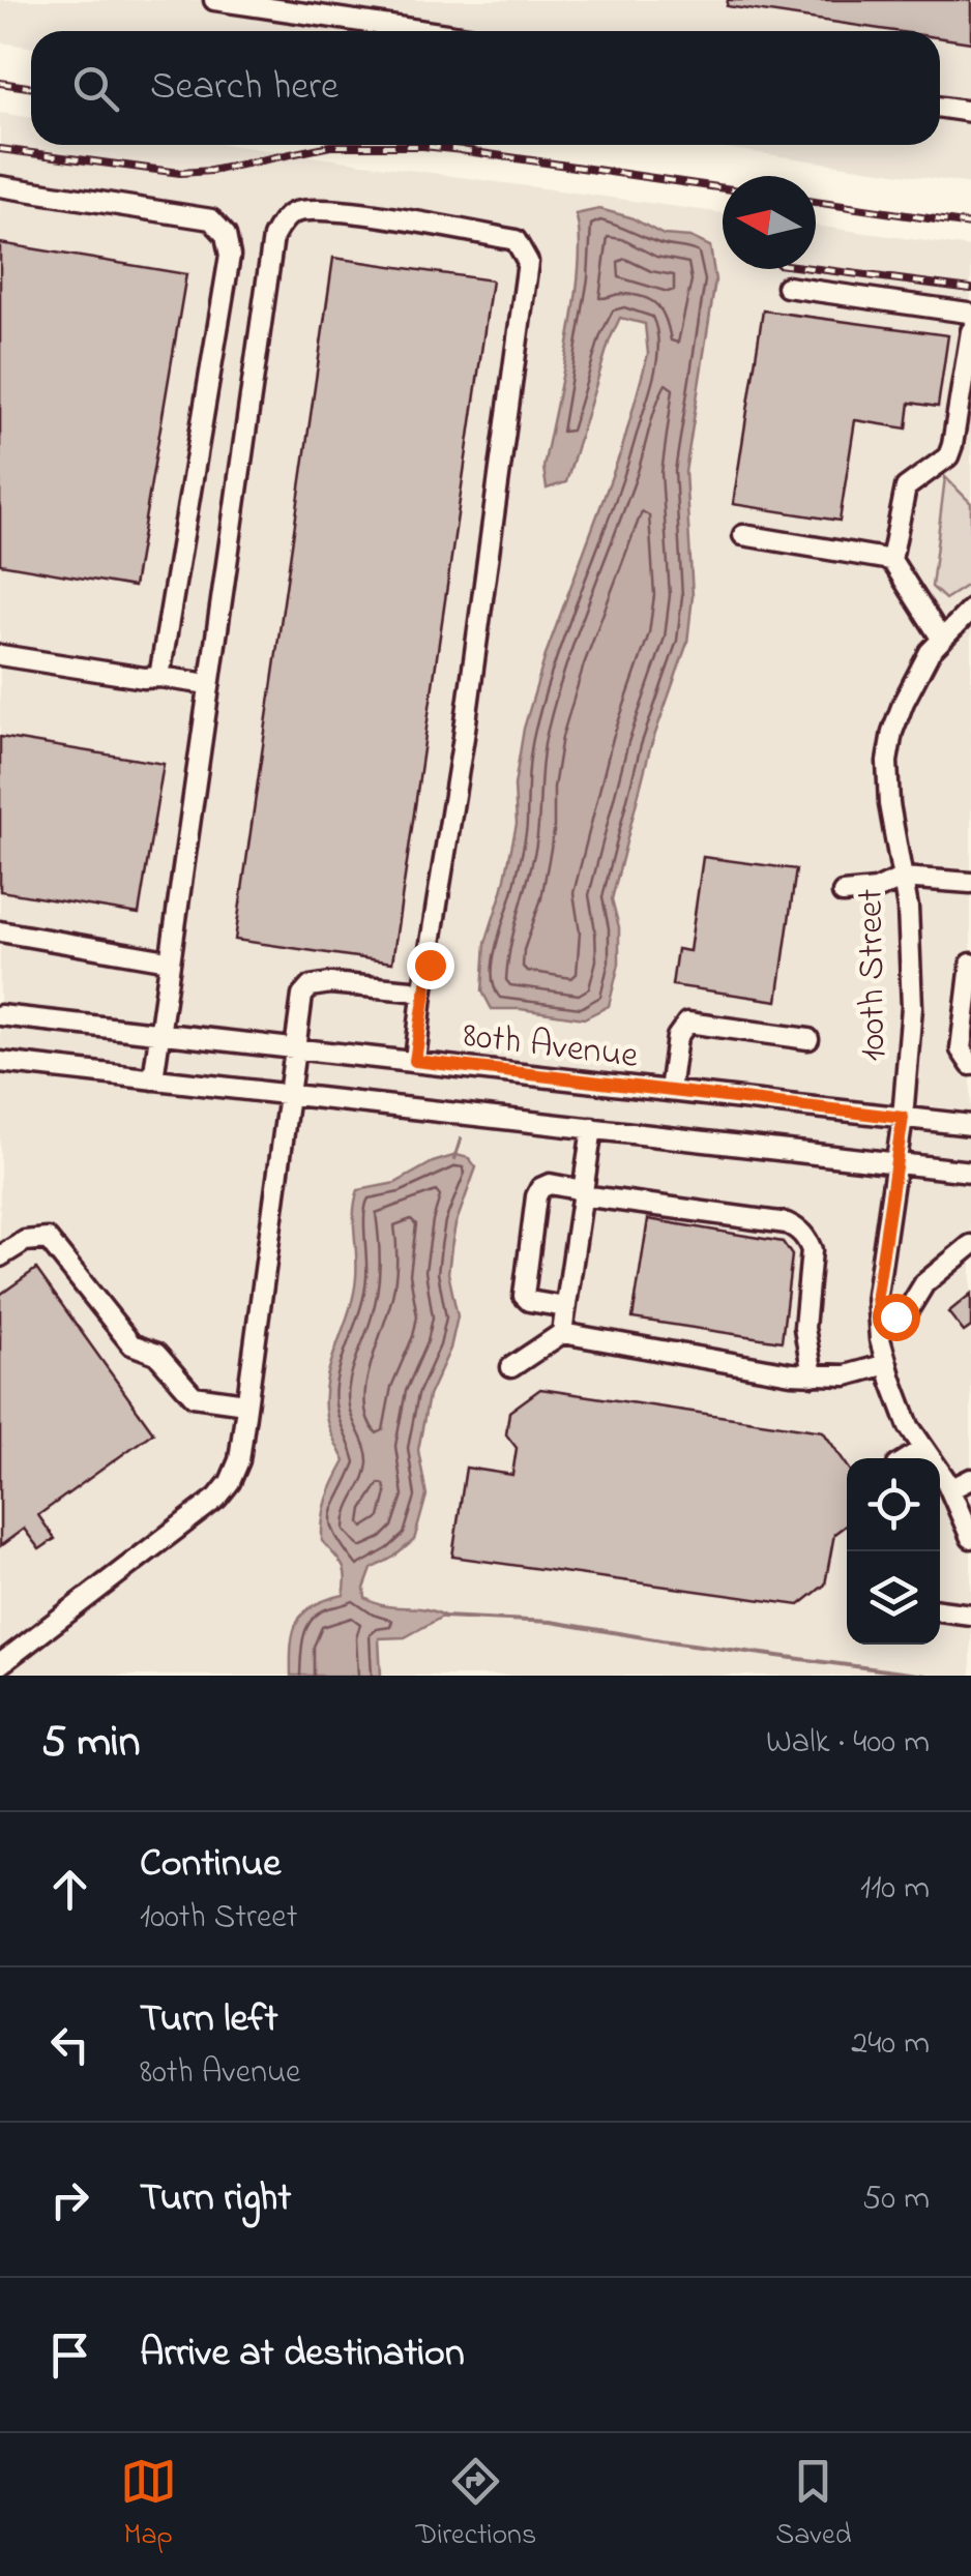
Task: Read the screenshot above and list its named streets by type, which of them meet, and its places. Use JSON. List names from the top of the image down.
{
  "streets": {
    "street": ["100th Street", "80th Avenue"]
  },
  "crossings": [
    ["100th Street", "80th Avenue"]
  ],
  "north": "left",
  "page": {
    "search": "Search here",
    "heading": ["5 min", "Walk · 400 m"],
    "list": [
      ["Continue", "100th Street", "110 m"],
      ["Turn left", "80th Avenue", "240 m"],
      ["Turn right", "50 m"],
      "Arrive at destination"
    ],
    "nav": ["Map", "Directions", "Saved"]
  }
}
